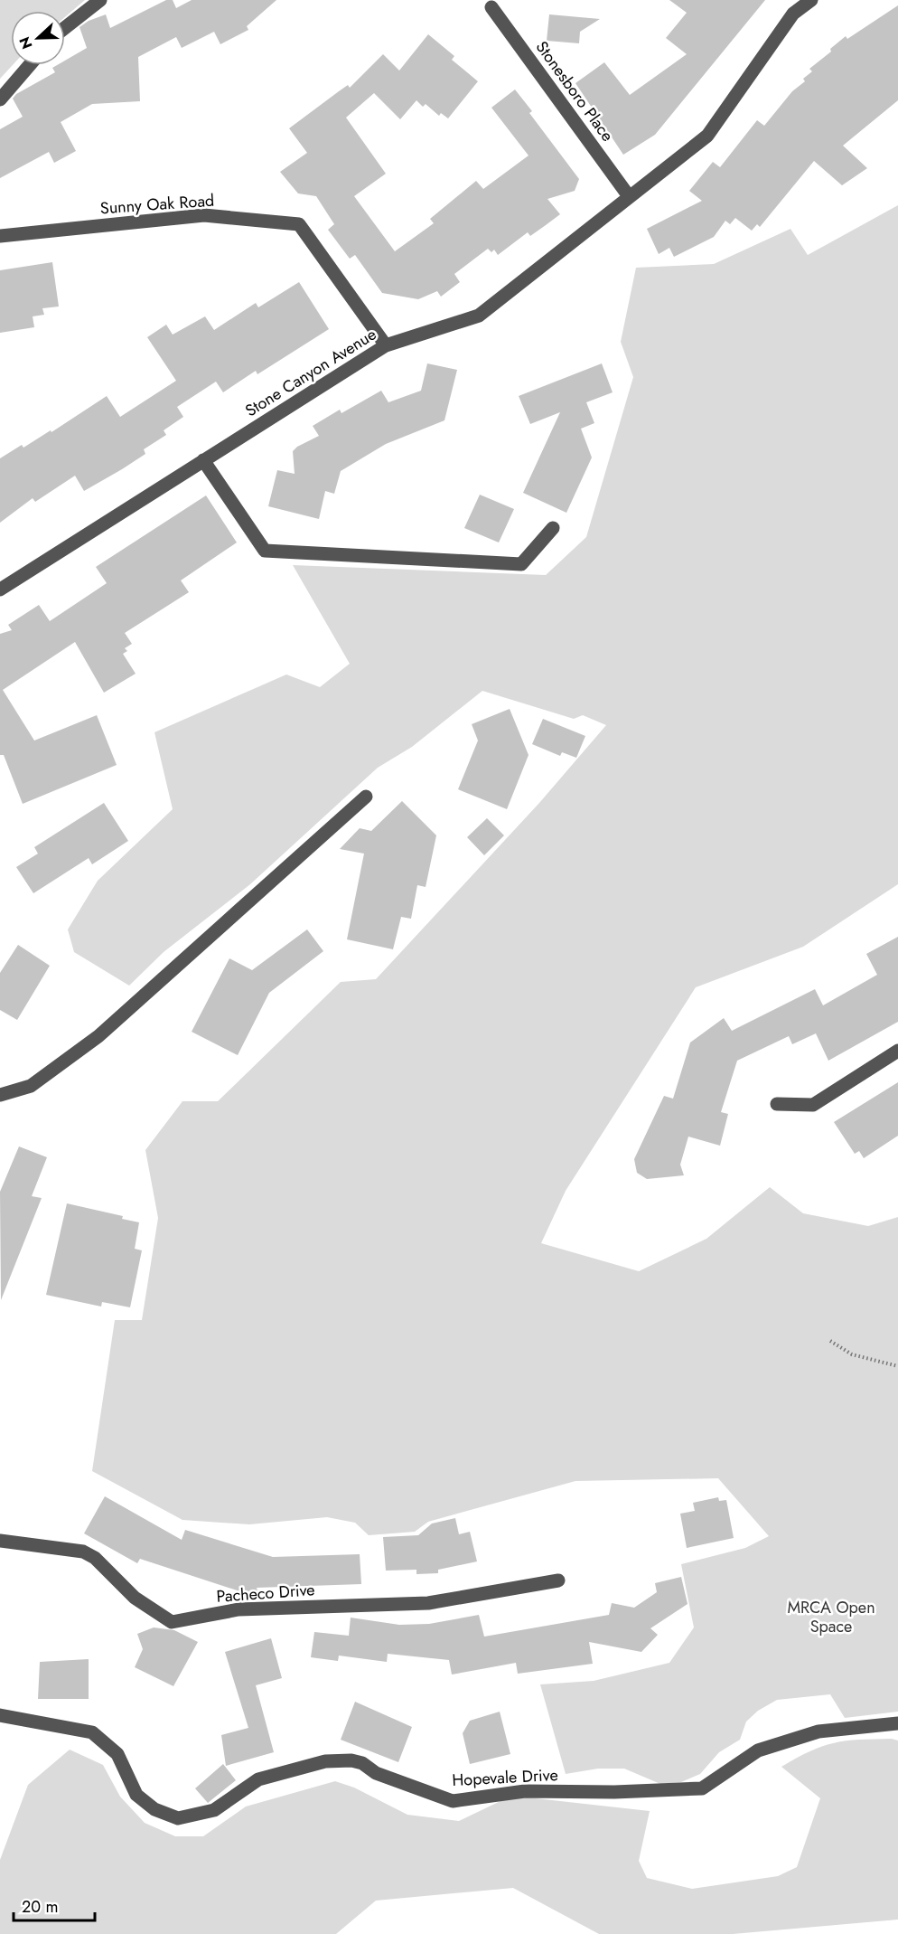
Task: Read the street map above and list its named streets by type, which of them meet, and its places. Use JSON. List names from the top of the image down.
{
  "streets": {
    "street": [
      "Stonesboro Place",
      "Sunny Oak Road",
      "Stone Canyon Avenue",
      "Pacheco Drive",
      "Hopevale Drive"
    ]
  },
  "crossings": [
    ["Stonesboro Place", "Stone Canyon Avenue"],
    ["Sunny Oak Road", "Stone Canyon Avenue"]
  ],
  "parks": ["MRCA Open Space"],
  "scale_bar": "20 m",
  "north": "left"
}
